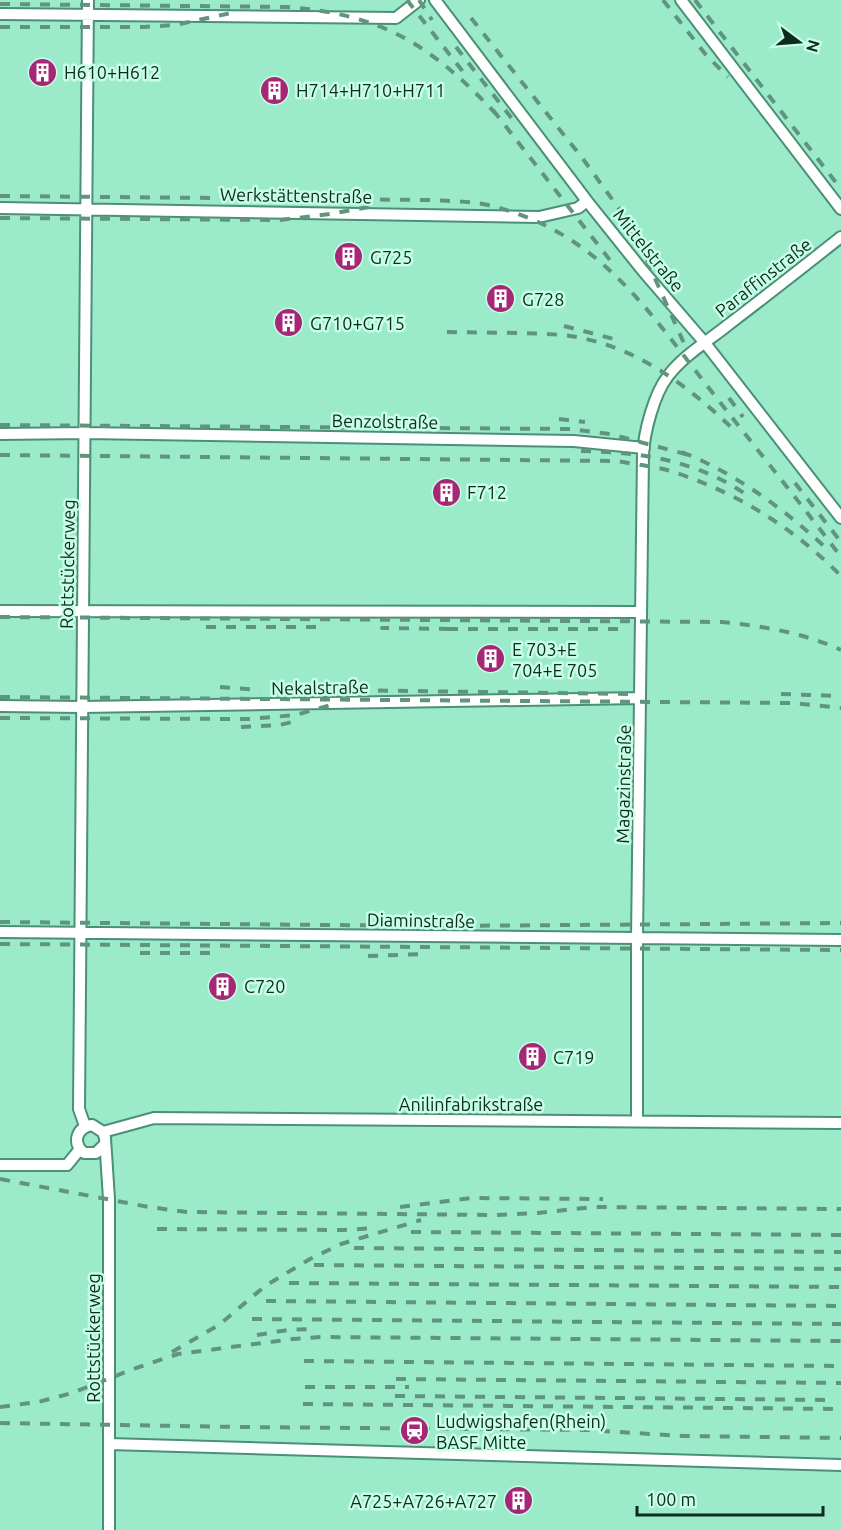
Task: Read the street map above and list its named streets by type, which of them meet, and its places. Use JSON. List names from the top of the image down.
{
  "streets": {
    "street": [
      "Werkstättenstraße",
      "Mittelstraße",
      "Paraffinstraße",
      "Benzolstraße",
      "Rottstückerweg",
      "Nekalstraße",
      "Magazinstraße",
      "Diaminstraße",
      "Anilinfabrikstraße"
    ]
  },
  "crossings": [
    ["Werkstättenstraße", "Mittelstraße"],
    ["Werkstättenstraße", "Rottstückerweg"],
    ["Mittelstraße", "Paraffinstraße"],
    ["Benzolstraße", "Rottstückerweg"],
    ["Benzolstraße", "Magazinstraße"],
    ["Rottstückerweg", "Nekalstraße"],
    ["Rottstückerweg", "Diaminstraße"],
    ["Rottstückerweg", "Anilinfabrikstraße"],
    ["Nekalstraße", "Magazinstraße"],
    ["Magazinstraße", "Diaminstraße"],
    ["Magazinstraße", "Anilinfabrikstraße"]
  ],
  "places": {
    "building": [
      "H610+H612",
      "H714+H710+H711",
      "G725",
      "G728",
      "G710+G715",
      "F712",
      "E 703+E 704+E 705",
      "C720",
      "C719",
      "A725+A726+A727"
    ],
    "station": ["Ludwigshafen(Rhein) BASF Mitte"]
  },
  "scale_bar": "100 m",
  "north": "right"
}
